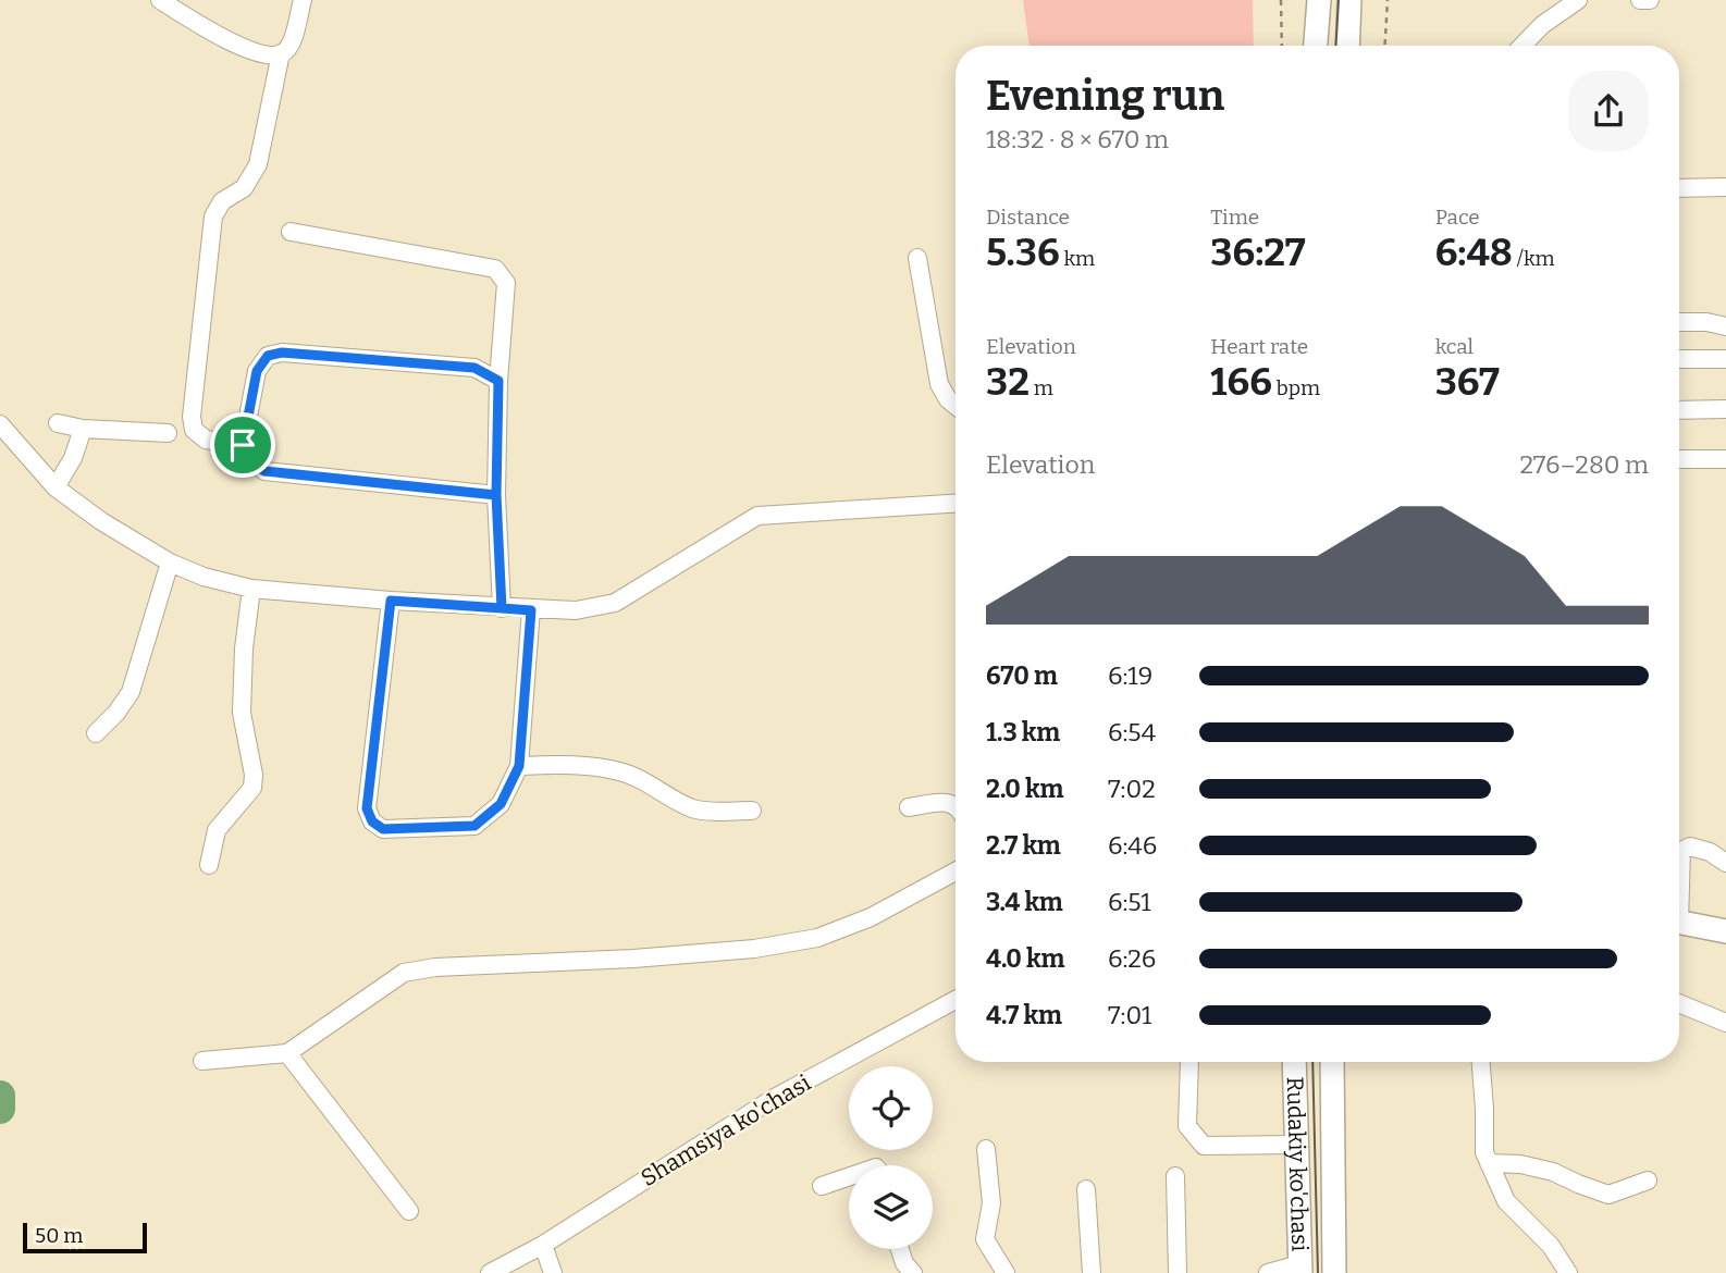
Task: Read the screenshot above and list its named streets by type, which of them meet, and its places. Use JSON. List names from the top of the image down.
{
  "streets": {
    "main road": ["Rudakiy ko'chasi"],
    "street": ["Shamsiya ko'chasi"]
  },
  "scale_bar": "50 m",
  "page": {
    "heading": ["Evening run", "18:32 · 8 × 670 m"],
    "stats": [
      ["Distance", "5.36 km"],
      ["Time", "36:27"],
      ["Pace", "6:48 /km"],
      ["Elevation", "32 m"],
      ["Heart rate", "166 bpm"],
      ["kcal", "367"]
    ],
    "chart": ["Elevation", "276–280 m"],
    "list": [
      {
        "name": "670 m",
        "note": "6:19"
      },
      {
        "name": "1.3 km",
        "note": "6:54"
      },
      {
        "name": "2.0 km",
        "note": "7:02"
      },
      {
        "name": "2.7 km",
        "note": "6:46"
      },
      {
        "name": "3.4 km",
        "note": "6:51"
      },
      {
        "name": "4.0 km",
        "note": "6:26"
      },
      {
        "name": "4.7 km",
        "note": "7:01"
      }
    ],
    "scale": "50 m"
  }
}
